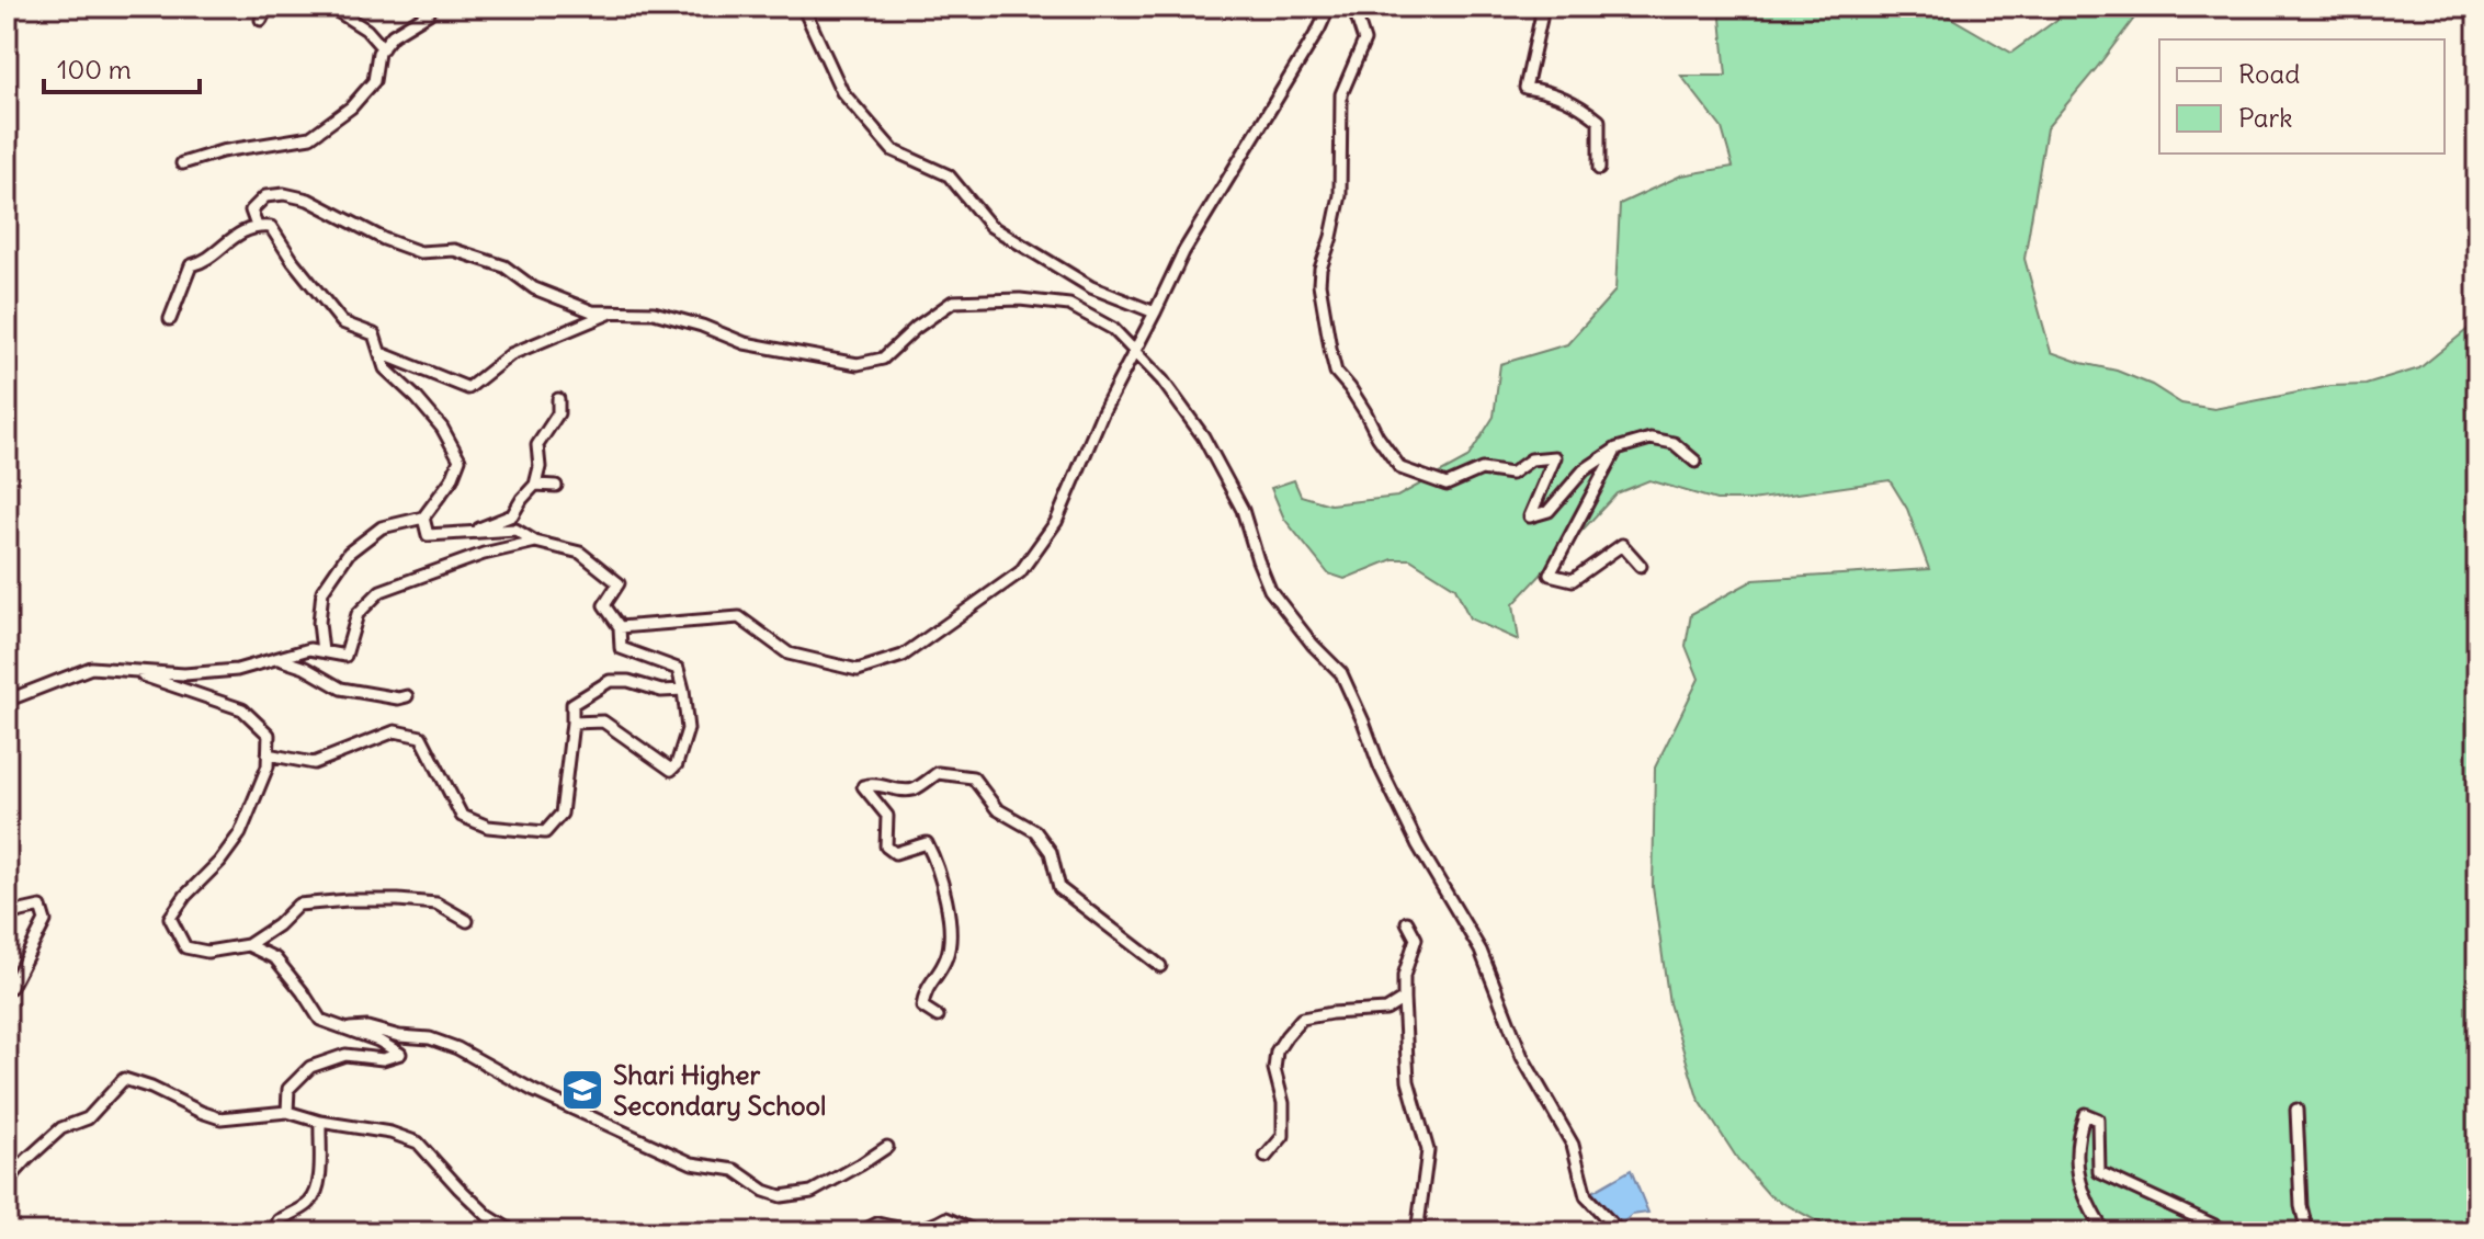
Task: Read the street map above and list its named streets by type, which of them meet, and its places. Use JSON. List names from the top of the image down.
{
  "places": {
    "school or university": ["Shari Higher Secondary School"]
  },
  "legend": ["Road", "Park"],
  "scale_bar": "100 m"
}
